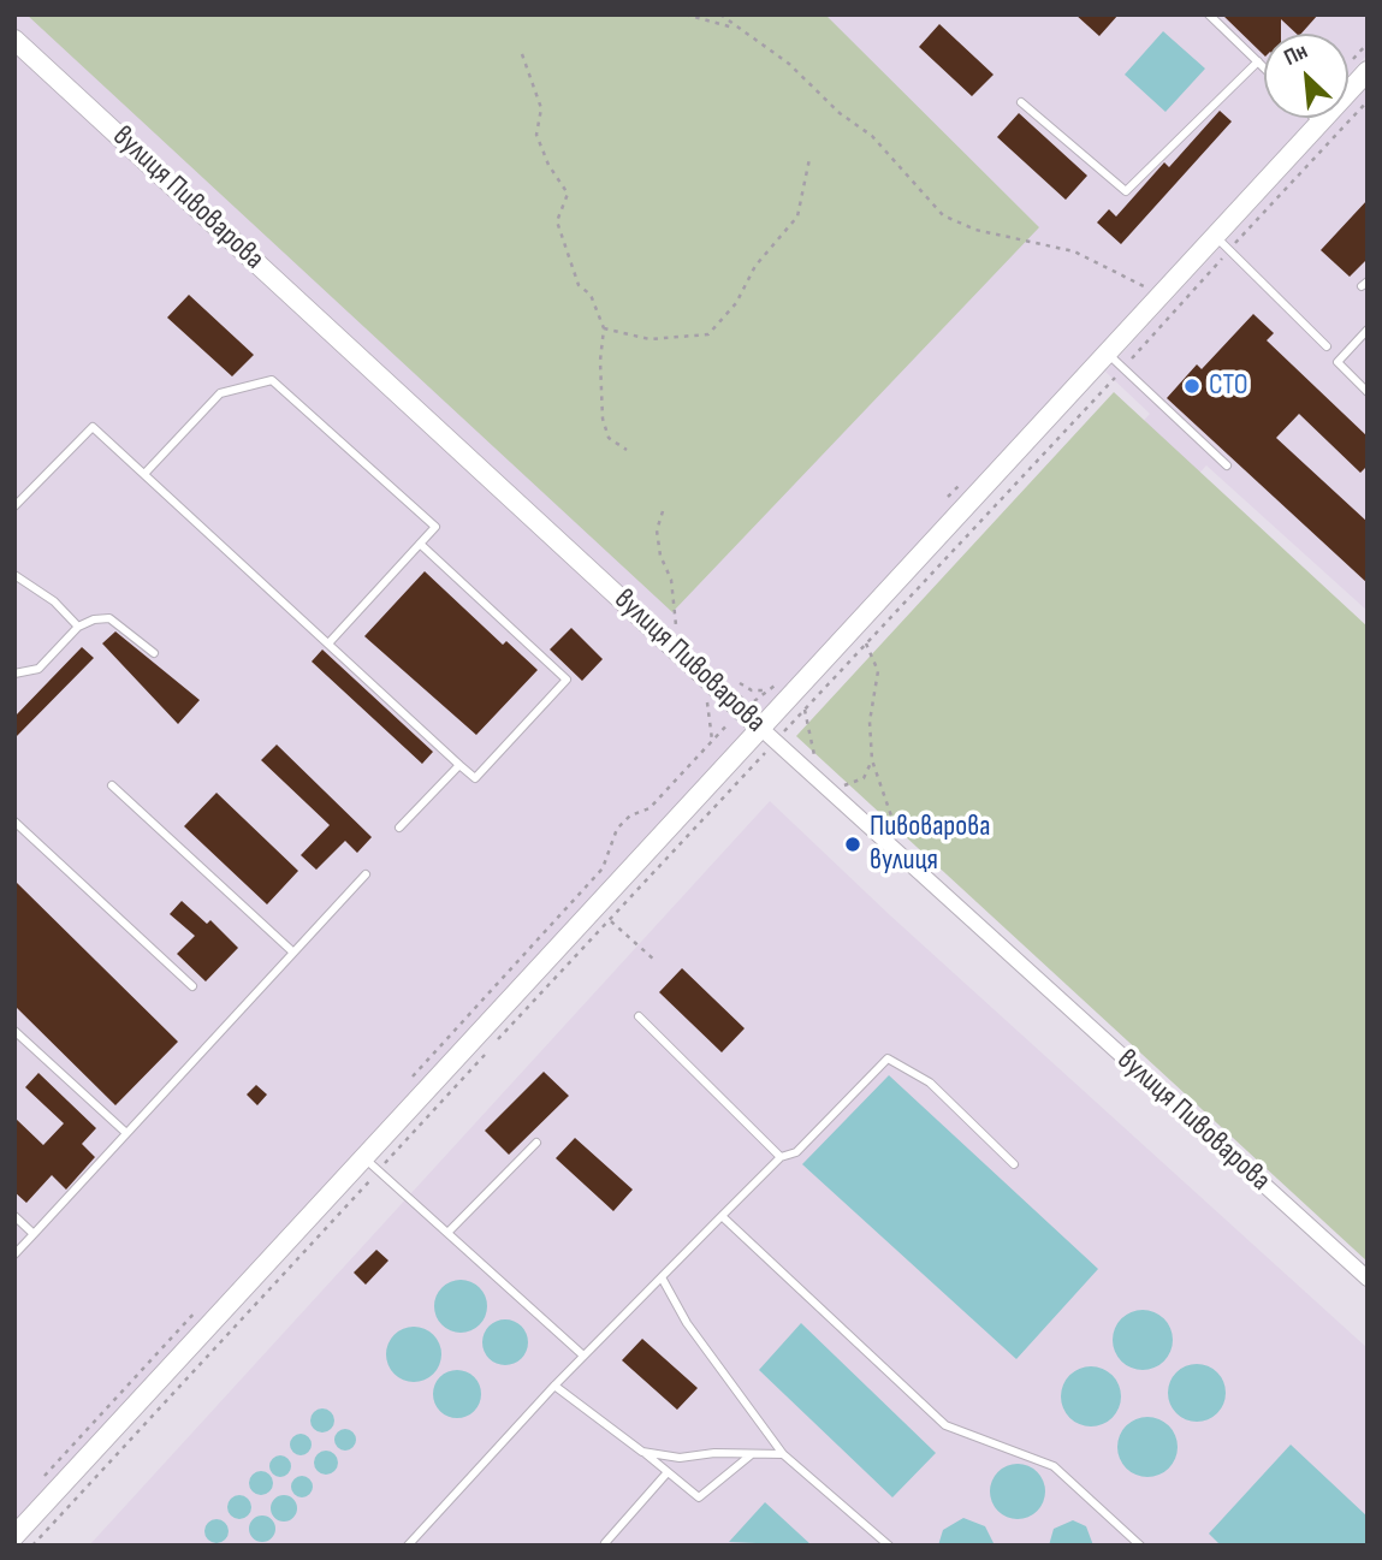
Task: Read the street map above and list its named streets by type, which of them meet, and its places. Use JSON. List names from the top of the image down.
{
  "streets": {
    "main road": ["вулиця Пивоварова"]
  },
  "places": ["СТО", "Пивоварова вулиця"],
  "north": "top left"
}
